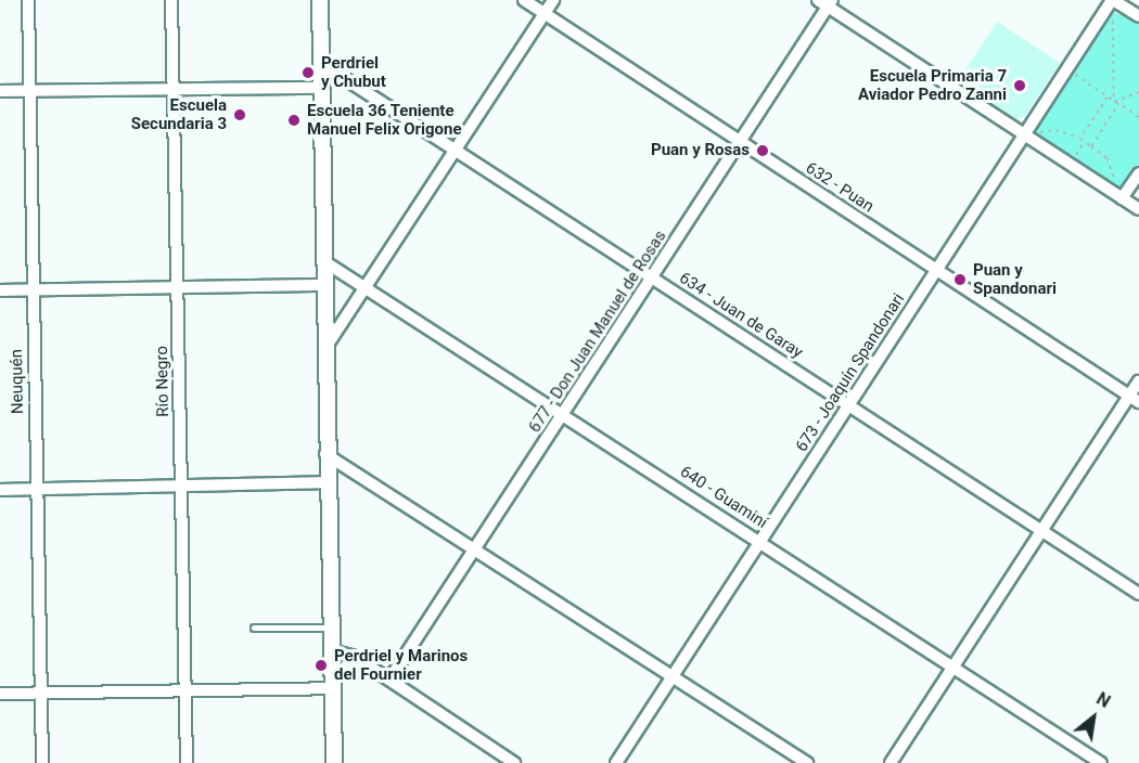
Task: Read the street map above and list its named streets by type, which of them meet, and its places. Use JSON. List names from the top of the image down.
{
  "streets": {
    "street": [
      "632 - Puan",
      "634 - Juan de Garay",
      "677 - Don Juan Manuel de Rosas",
      "673 - Joaquín Spandonari",
      "Neuquén",
      "Río Negro",
      "640 - Guaminí"
    ]
  },
  "crossings": [
    ["632 - Puan", "677 - Don Juan Manuel de Rosas"],
    ["632 - Puan", "673 - Joaquín Spandonari"],
    ["634 - Juan de Garay", "677 - Don Juan Manuel de Rosas"],
    ["634 - Juan de Garay", "673 - Joaquín Spandonari"],
    ["677 - Don Juan Manuel de Rosas", "640 - Guaminí"],
    ["673 - Joaquín Spandonari", "640 - Guaminí"]
  ],
  "places": [
    "Perdriel y Chubut",
    "Escuela Primaria 7 Aviador Pedro Zanni",
    "Escuela Secundaria 3",
    "Escuela 36 Teniente Manuel Felix Origone",
    "Puan y Rosas",
    "Puan y Spandonari",
    "Perdriel y Marinos del Fournier"
  ],
  "north": "top right"
}
